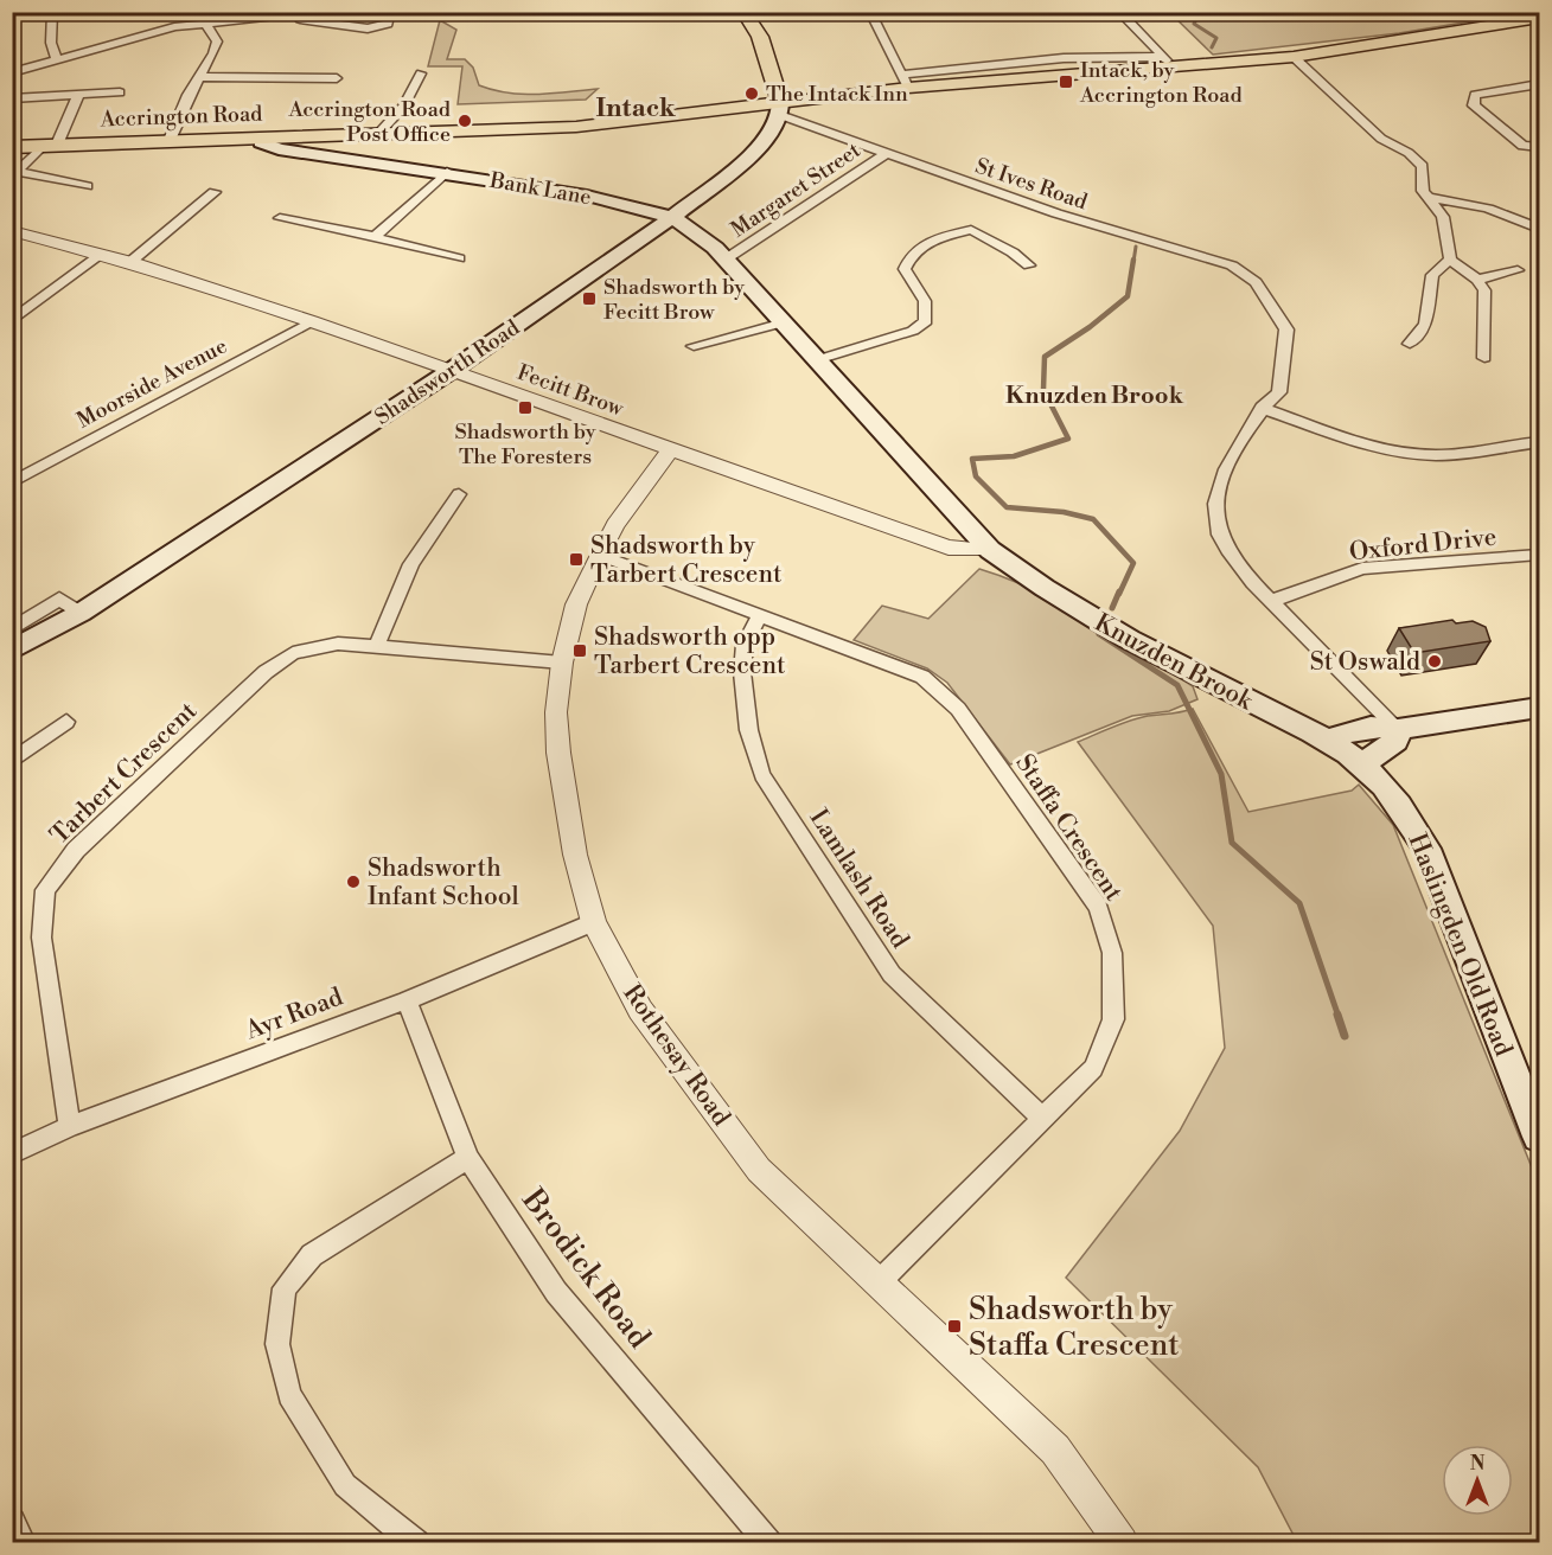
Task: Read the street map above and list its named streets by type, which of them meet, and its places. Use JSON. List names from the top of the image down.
{
  "streets": {
    "main road": [
      "Accrington Road",
      "Bank Lane",
      "Shadsworth Road",
      "Knuzden Brook",
      "Haslingden Old Road"
    ],
    "street": [
      "St Ives Road",
      "Margaret Street",
      "Moorside Avenue",
      "Fecitt Brow",
      "Oxford Drive",
      "Tarbert Crescent",
      "Staffa Crescent",
      "Lamlash Road",
      "Ayr Road",
      "Rothesay Road",
      "Brodick Road"
    ]
  },
  "crossings": [
    ["Accrington Road", "St Ives Road"],
    ["Accrington Road", "Bank Lane"],
    ["Accrington Road", "Shadsworth Road"],
    ["St Ives Road", "Margaret Street"],
    ["St Ives Road", "Shadsworth Road"],
    ["St Ives Road", "Oxford Drive"],
    ["Bank Lane", "Margaret Street"],
    ["Bank Lane", "Shadsworth Road"],
    ["Bank Lane", "Fecitt Brow"],
    ["Bank Lane", "Knuzden Brook"],
    ["Shadsworth Road", "Fecitt Brow"],
    ["Moorside Avenue", "Fecitt Brow"],
    ["Fecitt Brow", "Knuzden Brook"],
    ["Fecitt Brow", "Rothesay Road"],
    ["Knuzden Brook", "Haslingden Old Road"],
    ["Tarbert Crescent", "Ayr Road"],
    ["Tarbert Crescent", "Rothesay Road"],
    ["Staffa Crescent", "Lamlash Road"],
    ["Staffa Crescent", "Rothesay Road"],
    ["Ayr Road", "Rothesay Road"],
    ["Ayr Road", "Brodick Road"]
  ],
  "districts": ["Intack", "Knuzden Brook"],
  "places": {
    "transit": [
      "Intack, by Accrington Road",
      "Shadsworth by Fecitt Brow",
      "Shadsworth by The Foresters",
      "Shadsworth by Tarbert Crescent",
      "Shadsworth opp Tarbert Crescent",
      "Shadsworth by Staffa Crescent"
    ],
    "other": [
      "The Intack Inn",
      "Accrington Road Post Office",
      "St Oswald",
      "Shadsworth Infant School"
    ]
  },
  "north": "top"
}
